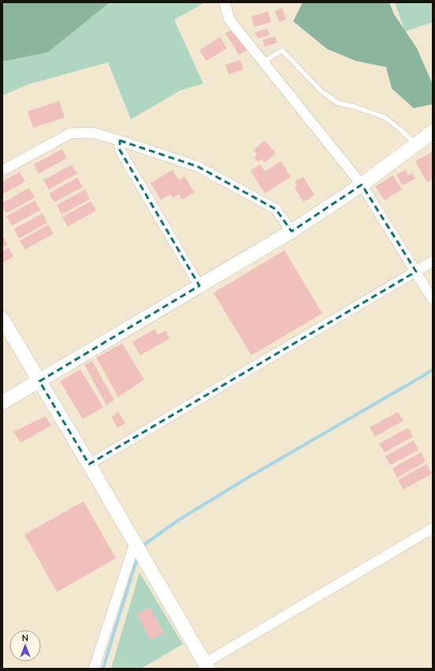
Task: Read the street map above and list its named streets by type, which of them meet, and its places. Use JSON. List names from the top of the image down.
{
  "north": "top"
}
